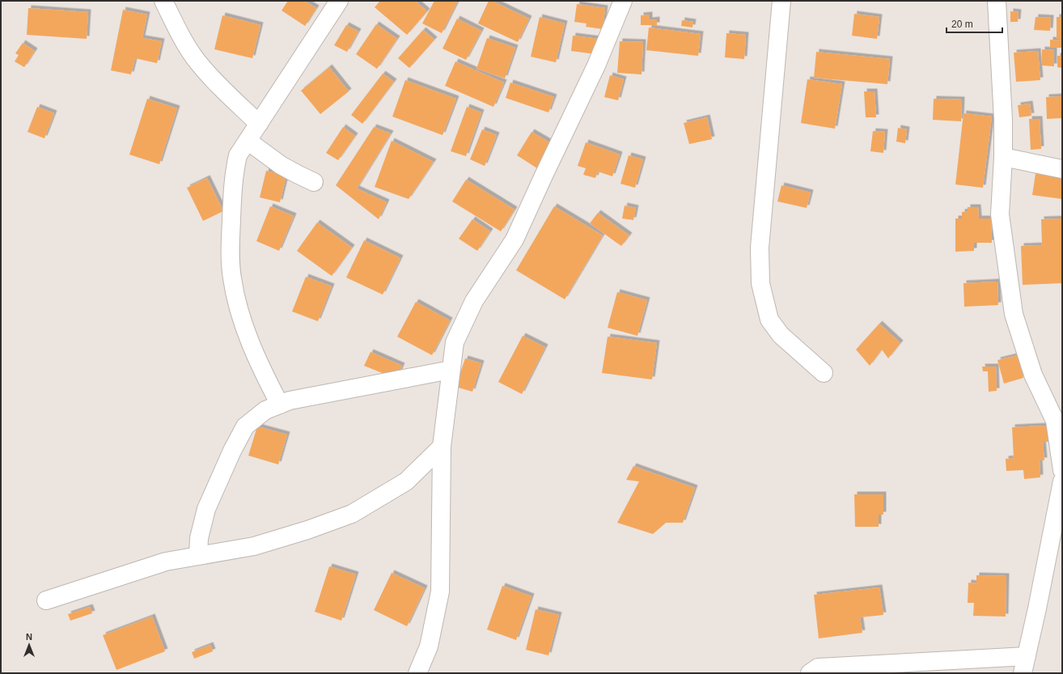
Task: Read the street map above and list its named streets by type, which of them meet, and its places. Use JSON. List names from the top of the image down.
{
  "scale_bar": "20 m",
  "north": "top"
}
